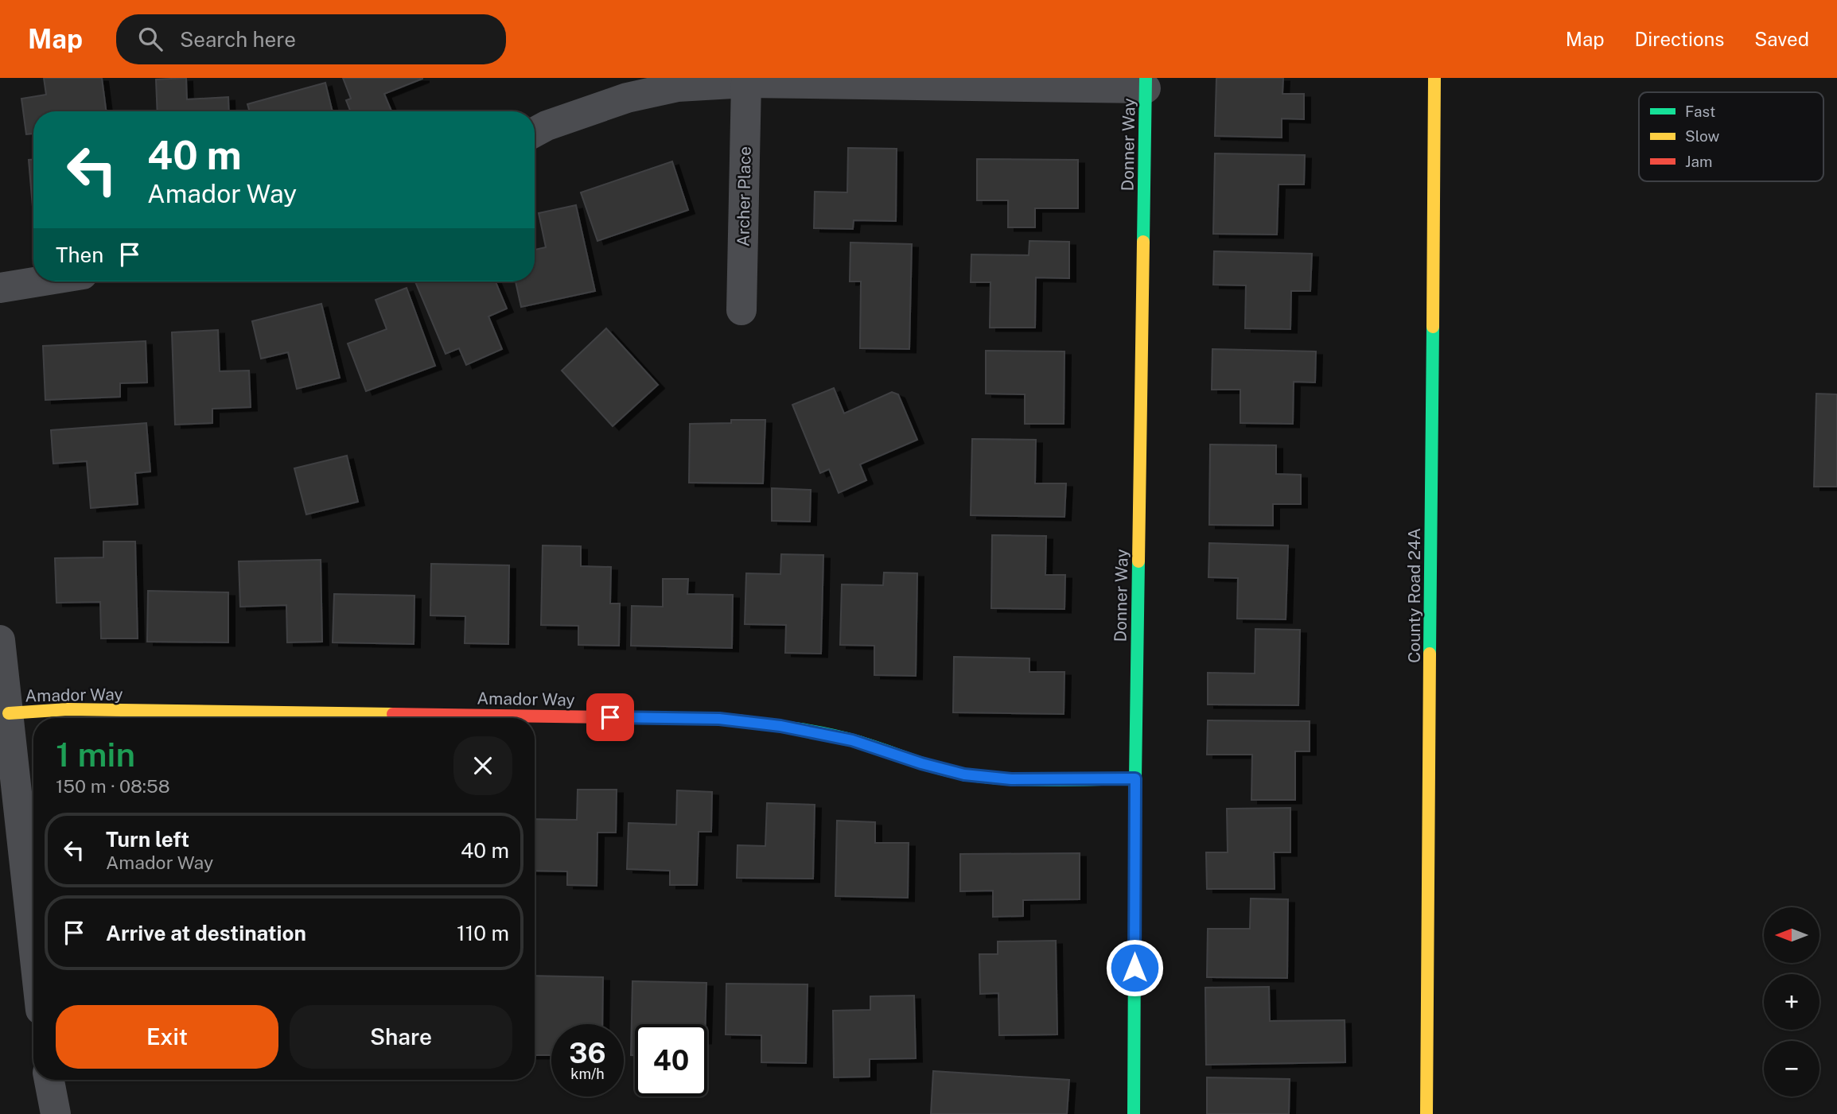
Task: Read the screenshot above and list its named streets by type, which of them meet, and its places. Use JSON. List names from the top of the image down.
{
  "streets": {
    "street": [
      "Donner Way",
      "Archer Place",
      "County Road 24A",
      "Amador Way"
    ]
  },
  "crossings": [
    ["Donner Way", "Amador Way"]
  ],
  "legend": ["Fast", "Slow", "Jam"],
  "north": "left",
  "page": {
    "header": "Map",
    "search": "Search here",
    "nav": ["Map", "Directions", "Saved"],
    "turn": ["40 m", "Amador Way"],
    "then": "Then",
    "heading": ["1 min", "150 m · 08:58"],
    "list": [
      {
        "name": "Turn left",
        "note": "Amador Way",
        "value": "40 m"
      },
      {
        "name": "Arrive at destination",
        "value": "110 m"
      }
    ],
    "map_buttons": ["+", "−"],
    "buttons": ["Exit", "Share"],
    "speed": "36 km/h",
    "limit": "40"
  }
}
